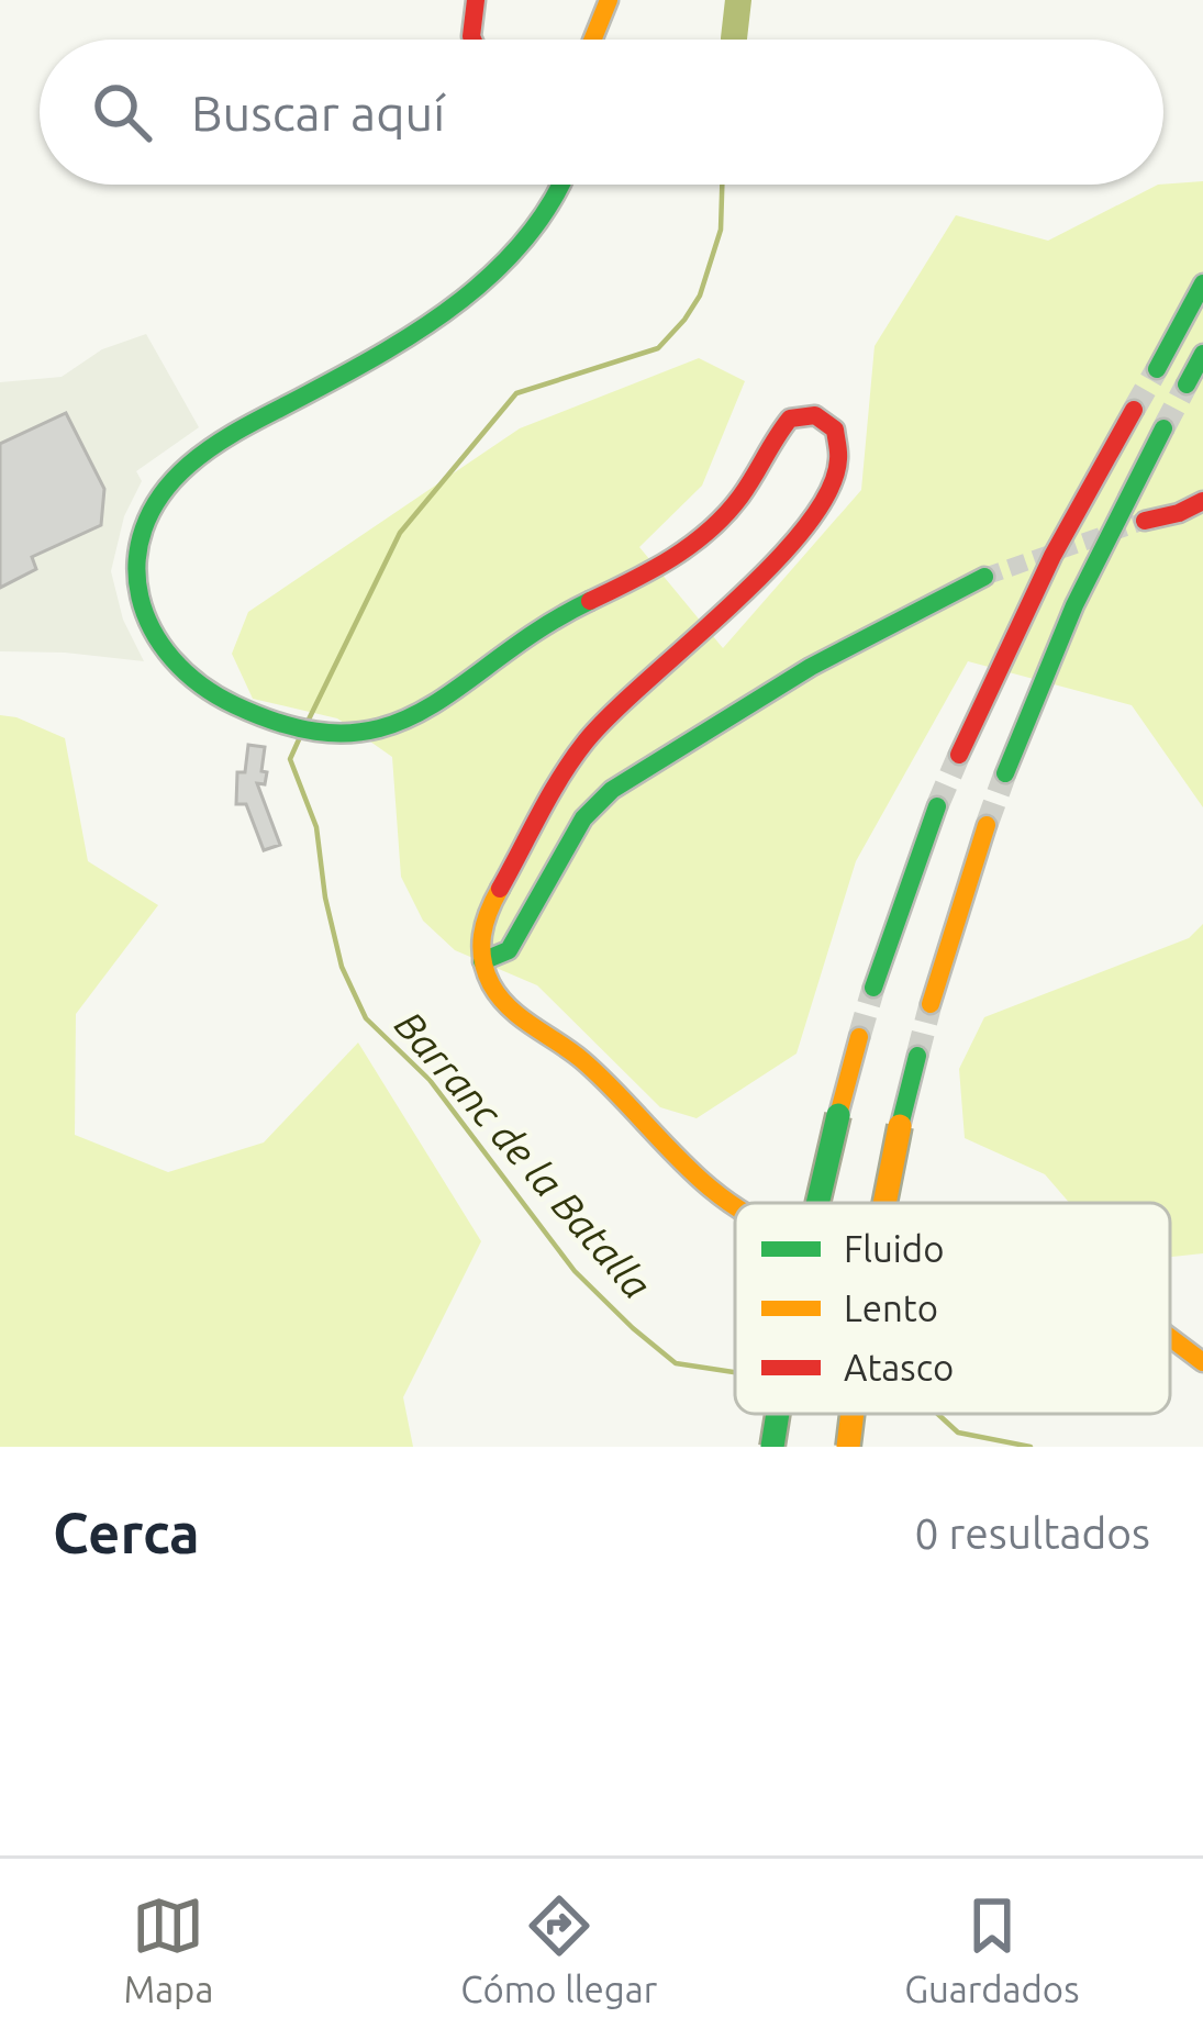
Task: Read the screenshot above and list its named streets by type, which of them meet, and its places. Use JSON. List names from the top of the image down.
{
  "water": ["Barranc de la Batalla"],
  "legend": ["Fluido", "Lento", "Atasco"],
  "page": {
    "search": "Buscar aquí",
    "heading": ["Cerca", "0 resultados"],
    "nav": ["Mapa", "Cómo llegar", "Guardados"]
  }
}
